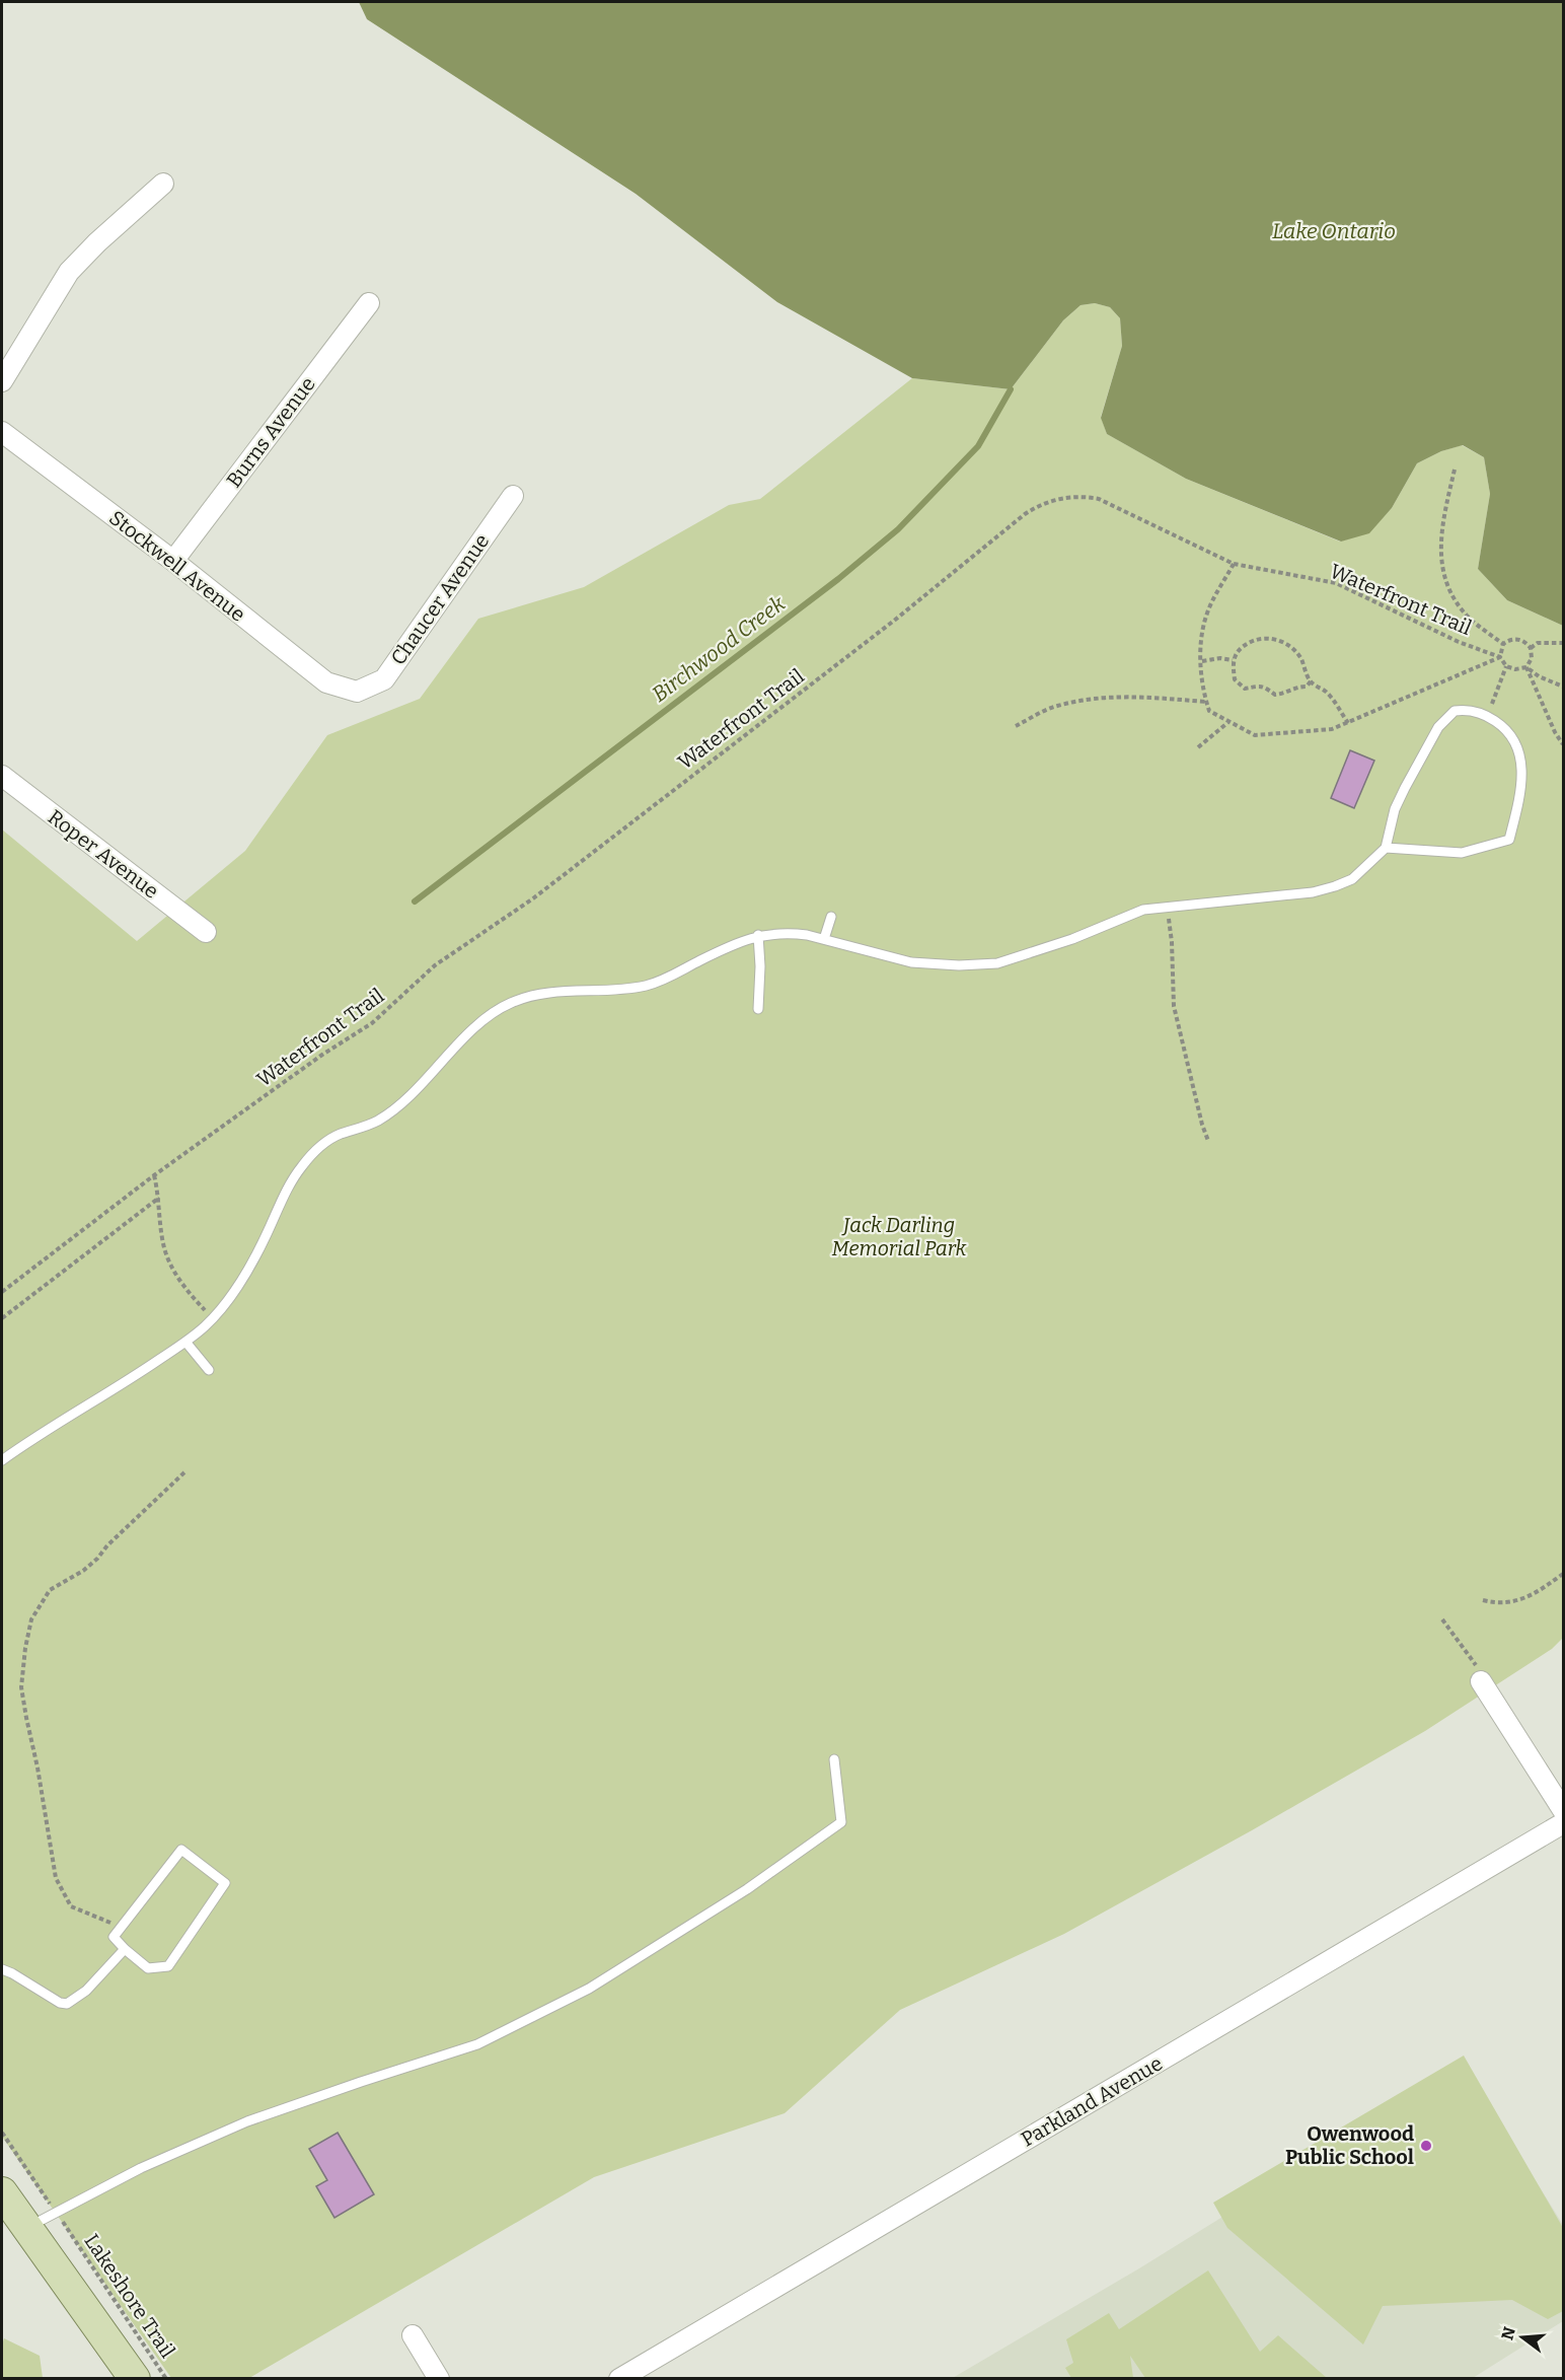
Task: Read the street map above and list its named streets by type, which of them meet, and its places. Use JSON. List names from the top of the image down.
{
  "streets": {
    "street": [
      "Burns Avenue",
      "Stockwell Avenue",
      "Chaucer Avenue",
      "Roper Avenue",
      "Parkland Avenue"
    ],
    "path": ["Waterfront Trail", "Lakeshore Trail"]
  },
  "crossings": [
    ["Burns Avenue", "Stockwell Avenue"],
    ["Stockwell Avenue", "Chaucer Avenue"]
  ],
  "water": ["Lake Ontario", "Birchwood Creek"],
  "parks": ["Jack Darling Memorial Park"],
  "places": ["Owenwood Public School"],
  "north": "left"
}
